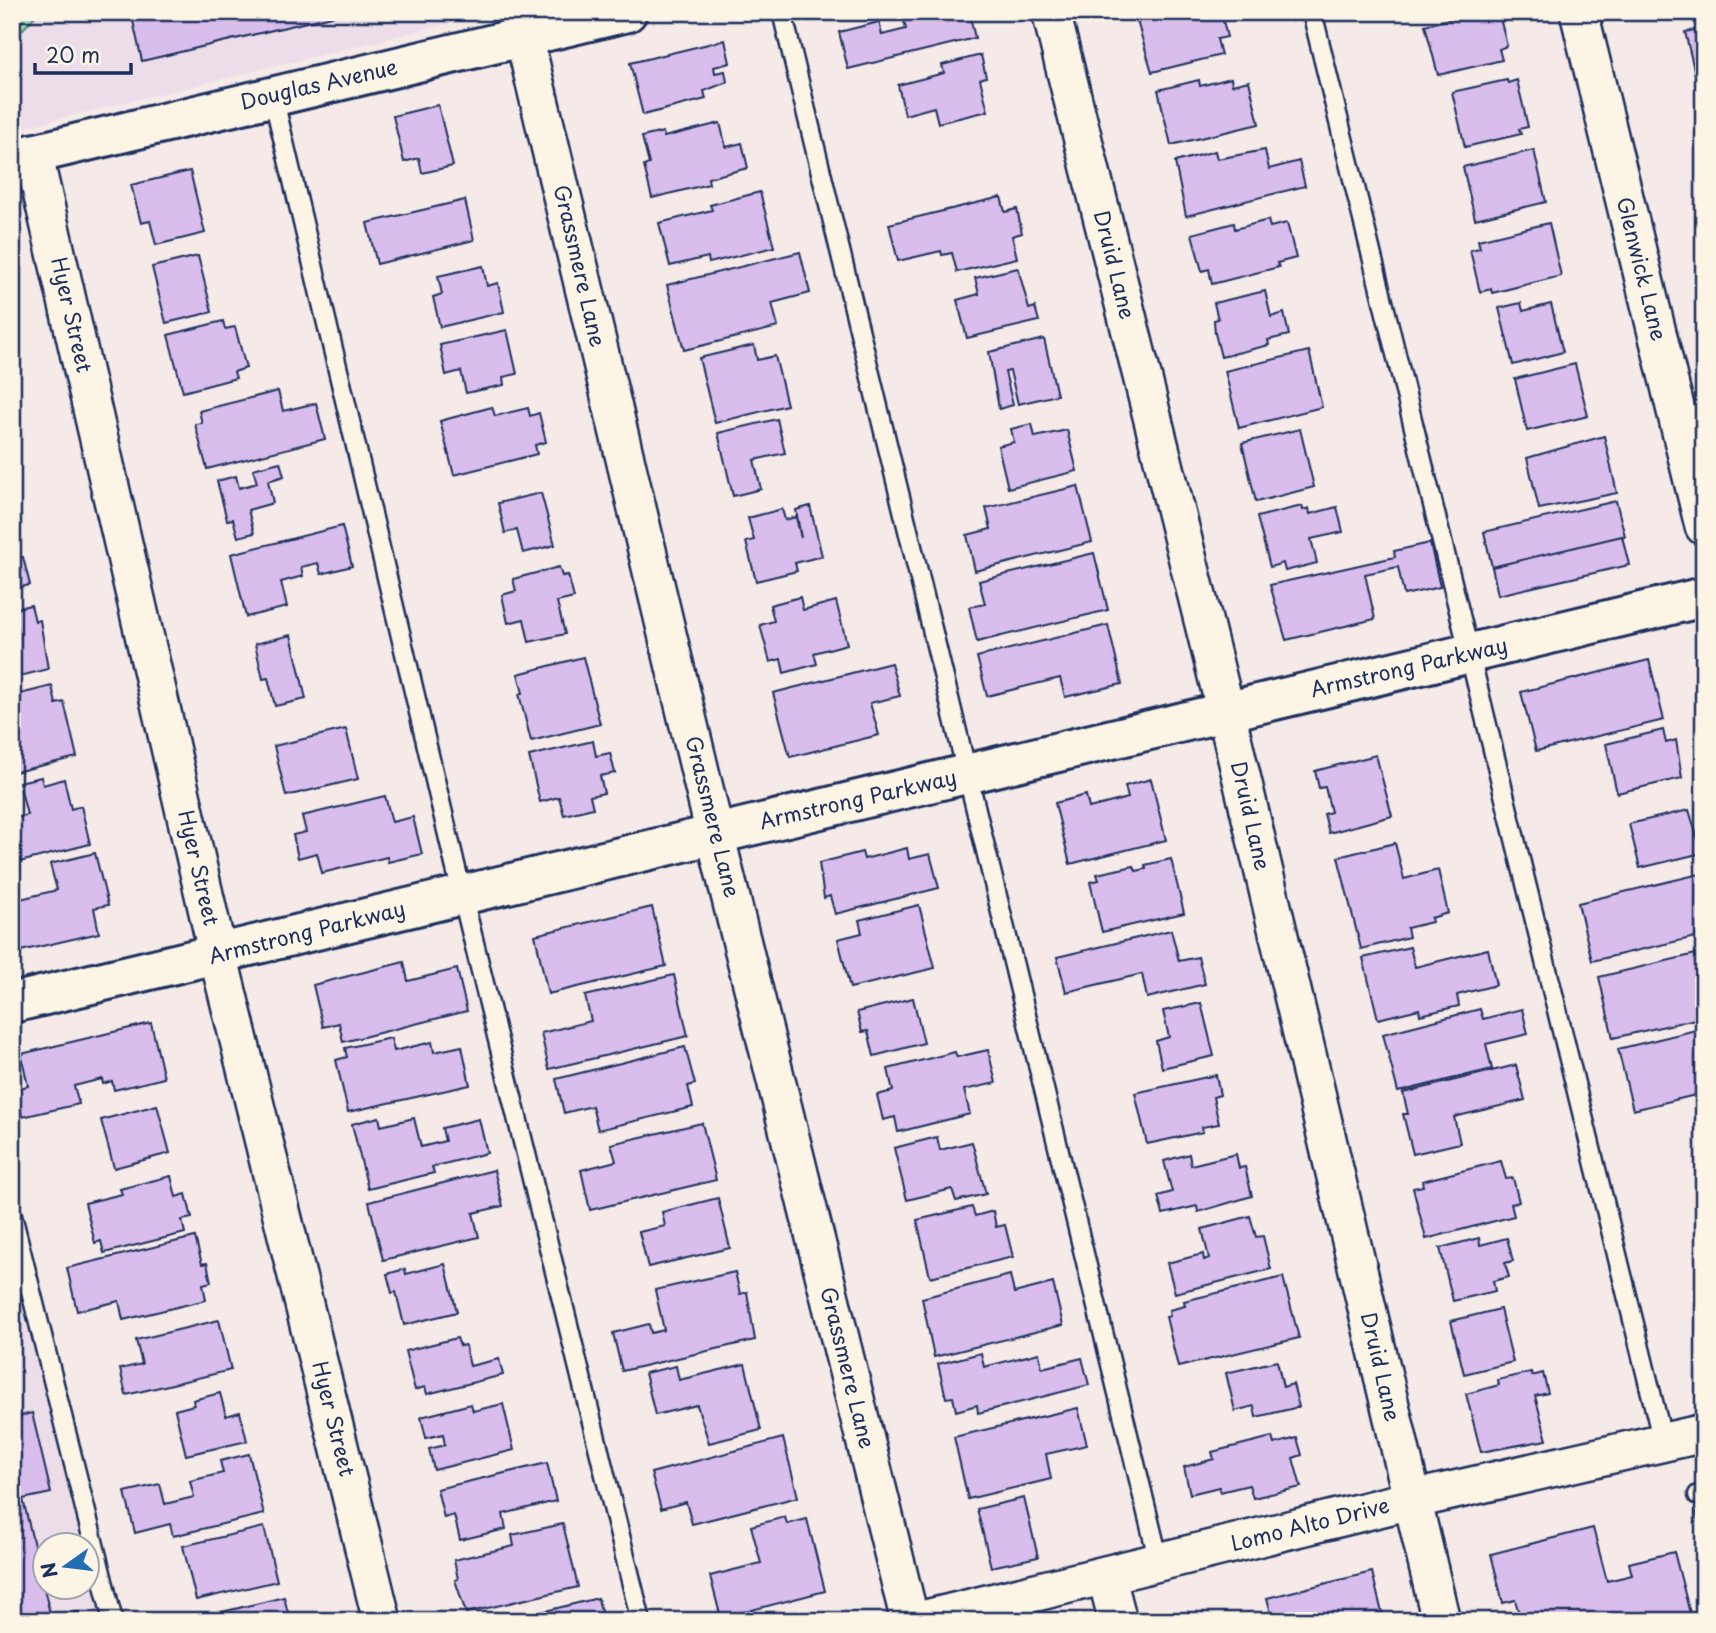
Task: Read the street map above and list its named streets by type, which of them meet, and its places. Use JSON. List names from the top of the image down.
{
  "streets": {
    "street": [
      "Douglas Avenue",
      "Druid Lane",
      "Grassmere Lane",
      "Glenwick Lane",
      "Hyer Street",
      "Armstrong Parkway",
      "Lomo Alto Drive"
    ]
  },
  "crossings": [
    ["Douglas Avenue", "Grassmere Lane"],
    ["Douglas Avenue", "Hyer Street"],
    ["Druid Lane", "Armstrong Parkway"],
    ["Druid Lane", "Lomo Alto Drive"],
    ["Grassmere Lane", "Armstrong Parkway"],
    ["Hyer Street", "Armstrong Parkway"]
  ],
  "scale_bar": "20 m",
  "north": "left"
}
